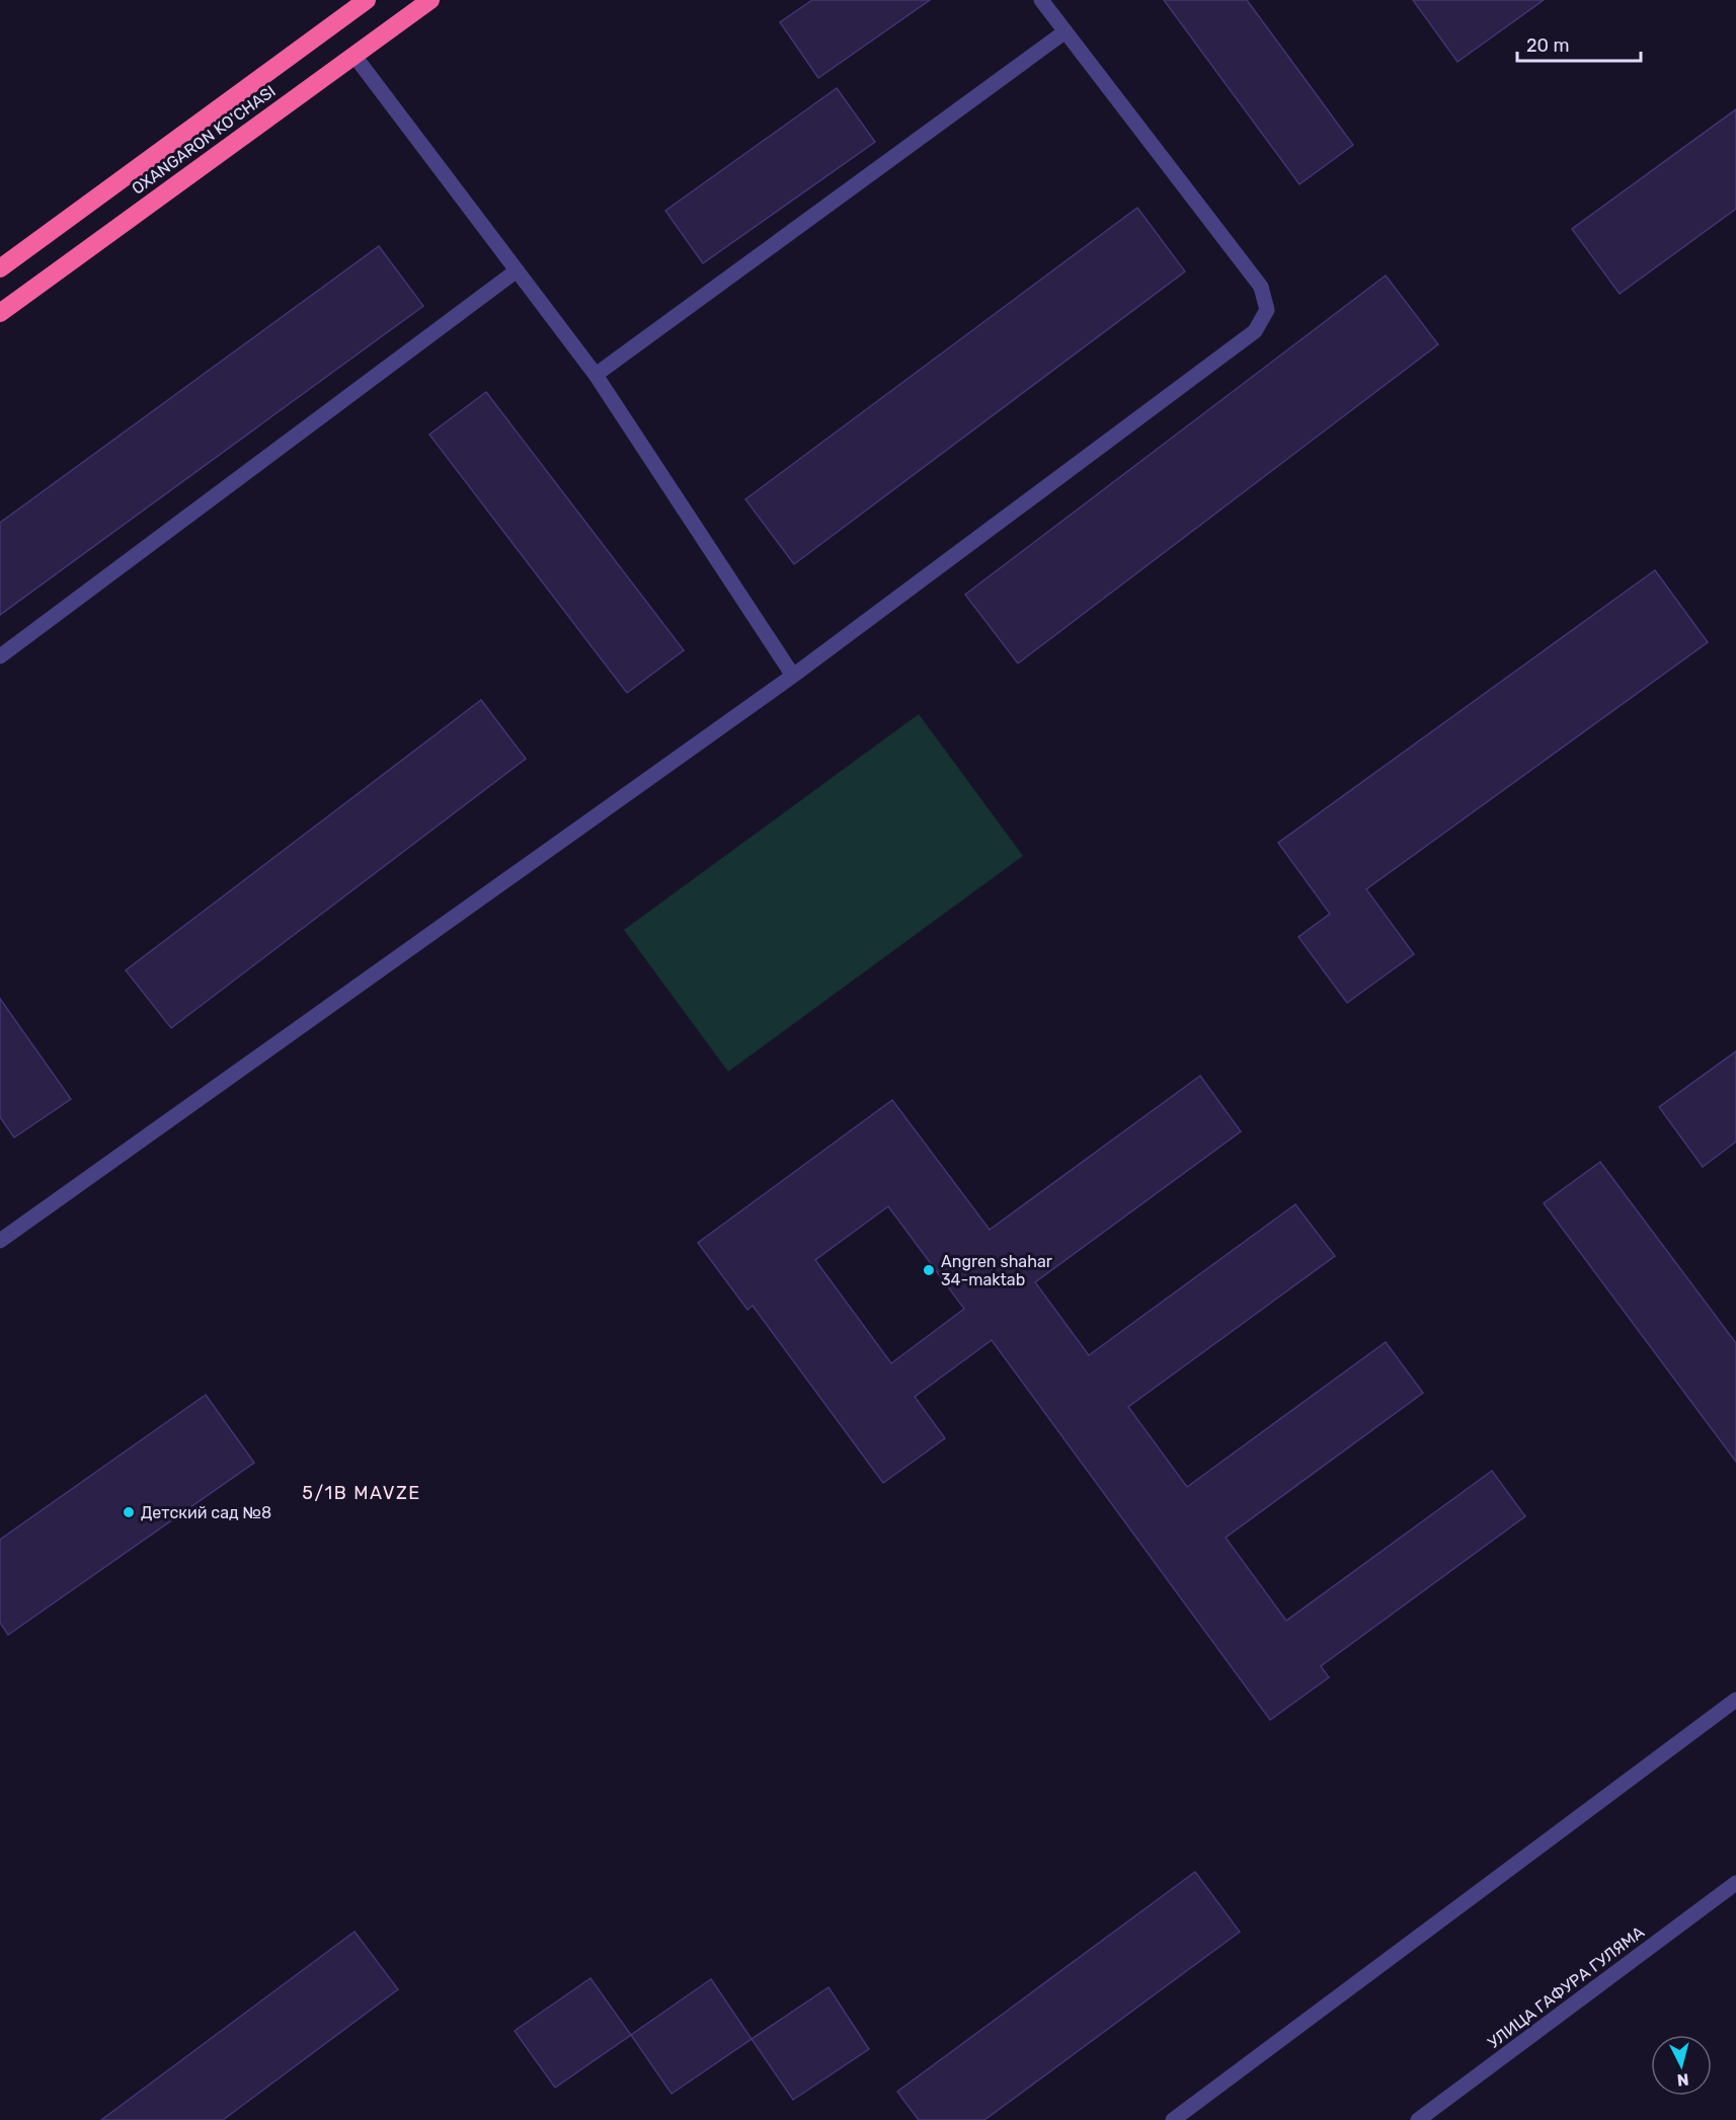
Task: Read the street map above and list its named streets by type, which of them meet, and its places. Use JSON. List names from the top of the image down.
{
  "streets": {
    "highway": ["OXANGARON KO'CHASI"],
    "street": ["УЛИЦА ГАФУРА ГУЛЯМА"]
  },
  "districts": ["5/1B MAVZE"],
  "places": ["Angren shahar 34-maktab", "Детский сад №8"],
  "scale_bar": "20 m",
  "north": "bottom"
}
